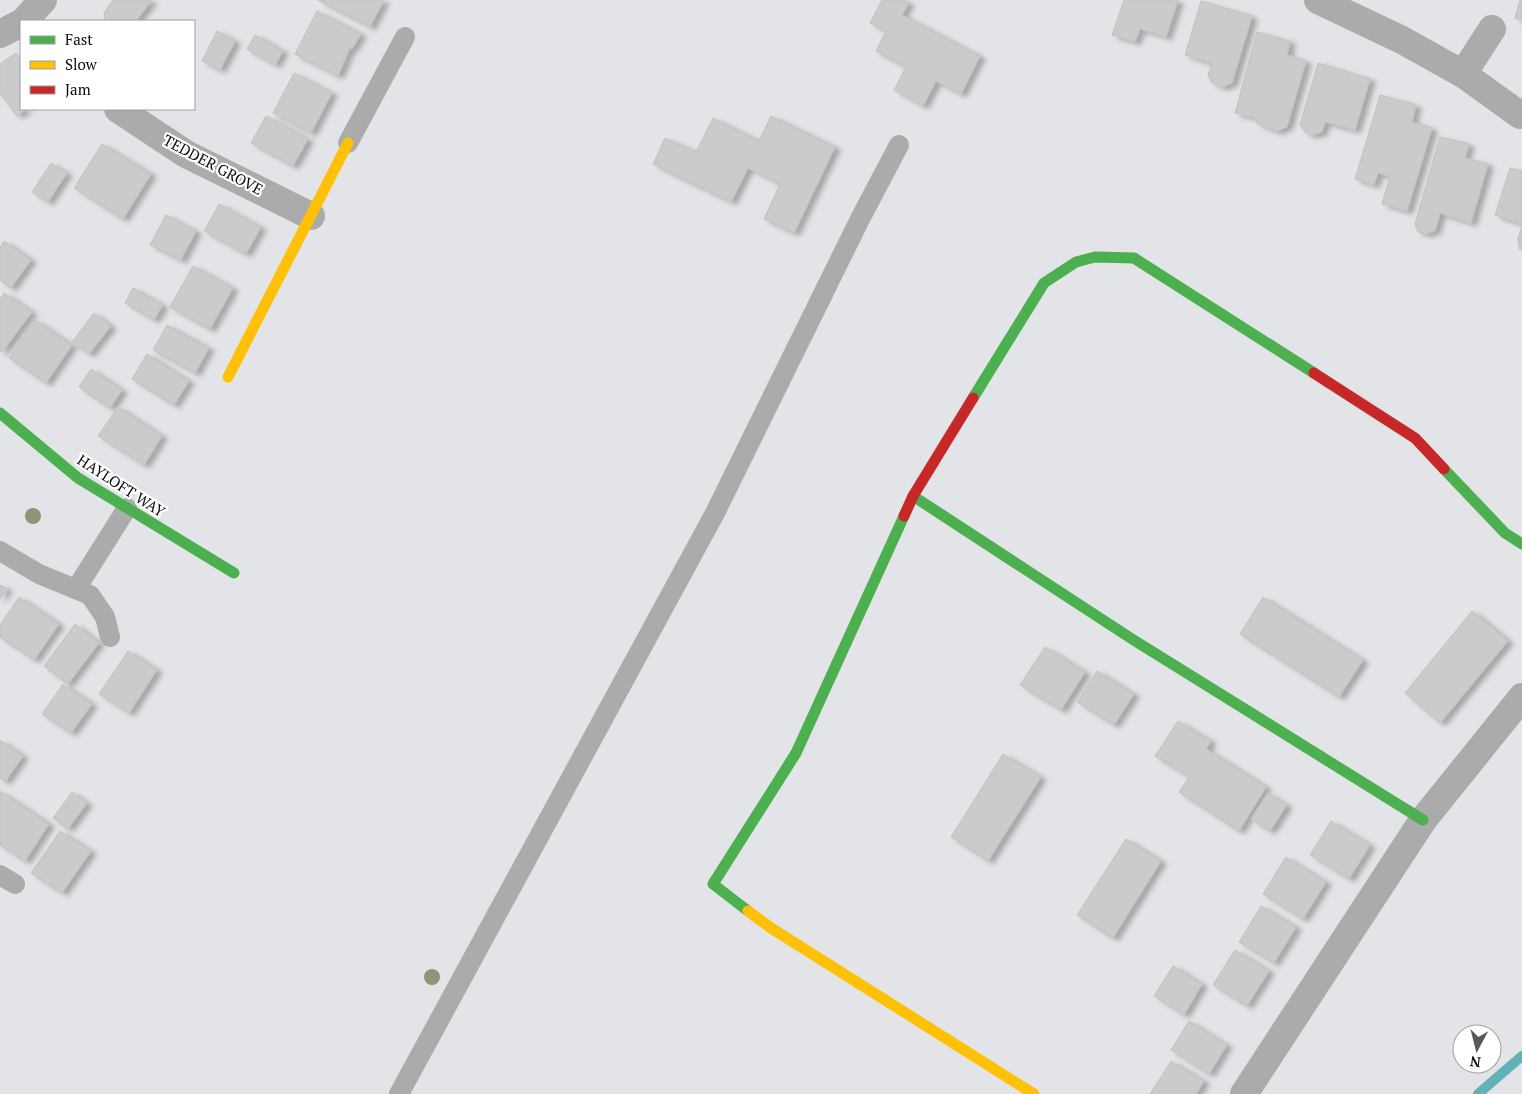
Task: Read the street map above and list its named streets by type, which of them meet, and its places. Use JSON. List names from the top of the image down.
{
  "streets": {
    "street": ["TEDDER GROVE", "HAYLOFT WAY"]
  },
  "legend": ["Fast", "Slow", "Jam"],
  "north": "bottom"
}
